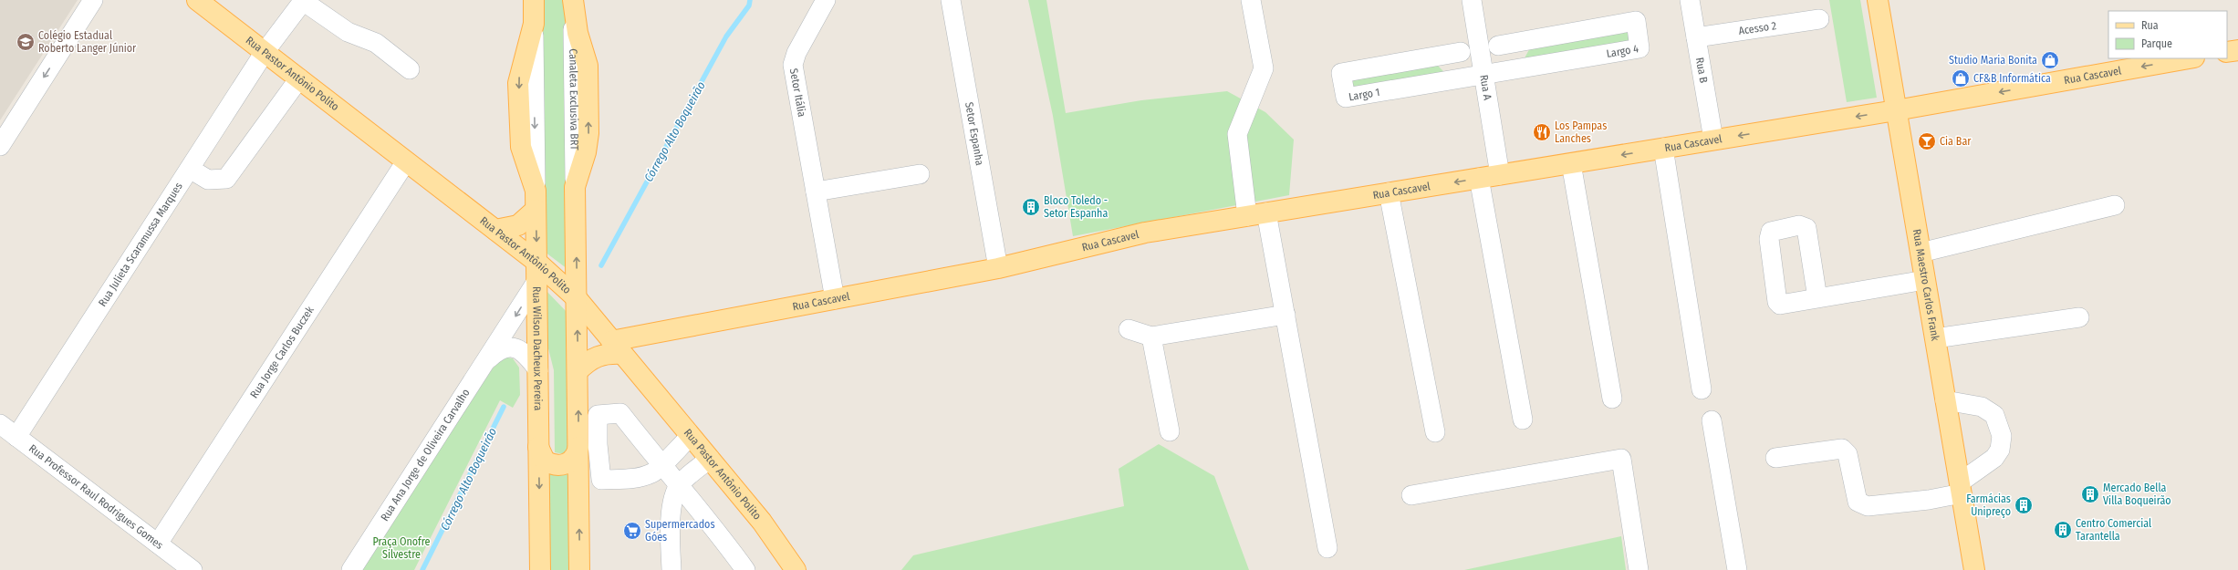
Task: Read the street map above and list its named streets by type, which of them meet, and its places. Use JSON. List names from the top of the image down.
{
  "streets": {
    "main road": [
      "Rua Pastor Antônio Polito",
      "Rua Cascavel",
      "Rua Maestro Carlos Frank",
      "Rua Wilson Dacheux Pereira"
    ],
    "street": [
      "Acesso 2",
      "Largo 4",
      "Rua B",
      "Rua A",
      "Setor Itália",
      "Largo 1",
      "Setor Espanha",
      "Rua Julieta Scaramussa Marques",
      "Rua Jorge Carlos Buczek",
      "Rua Ana Jorge de Oliveira Carvalho",
      "Rua Professor Raul Rodrigues Gomes"
    ]
  },
  "crossings": [
    ["Acesso 2", "Rua B"],
    ["Largo 4", "Rua A"],
    ["Largo 4", "Largo 1"],
    ["Rua B", "Rua Cascavel"],
    ["Rua Pastor Antônio Polito", "Rua Cascavel"],
    ["Rua Pastor Antônio Polito", "Rua Julieta Scaramussa Marques"],
    ["Rua Pastor Antônio Polito", "Rua Wilson Dacheux Pereira"],
    ["Rua Pastor Antônio Polito", "Rua Jorge Carlos Buczek"],
    ["Rua Cascavel", "Rua A"],
    ["Rua Cascavel", "Setor Itália"],
    ["Rua Cascavel", "Setor Espanha"],
    ["Rua Cascavel", "Rua Maestro Carlos Frank"],
    ["Rua A", "Largo 1"],
    ["Rua Julieta Scaramussa Marques", "Rua Professor Raul Rodrigues Gomes"],
    ["Rua Wilson Dacheux Pereira", "Rua Ana Jorge de Oliveira Carvalho"],
    ["Rua Jorge Carlos Buczek", "Rua Professor Raul Rodrigues Gomes"]
  ],
  "one_way": ["Rua Cascavel"],
  "water": ["Córrego Alto Boqueirão"],
  "parks": ["Praça Onofre Silvestre"],
  "places": {
    "school or university": ["Colégio Estadual Roberto Langer Júnior"],
    "shop": ["Studio Maria Bonita", "CF&B Informática"],
    "restaurant": ["Los Pampas Lanches"],
    "bar": ["Cia Bar"],
    "building": [
      "Bloco Toledo - Setor Espanha",
      "Mercado Bella Villa Boqueirão",
      "Farmácias Unipreço",
      "Centro Comercial Tarantella"
    ],
    "supermarket": ["Supermercados Góes"]
  },
  "legend": ["Rua", "Parque"]
}
